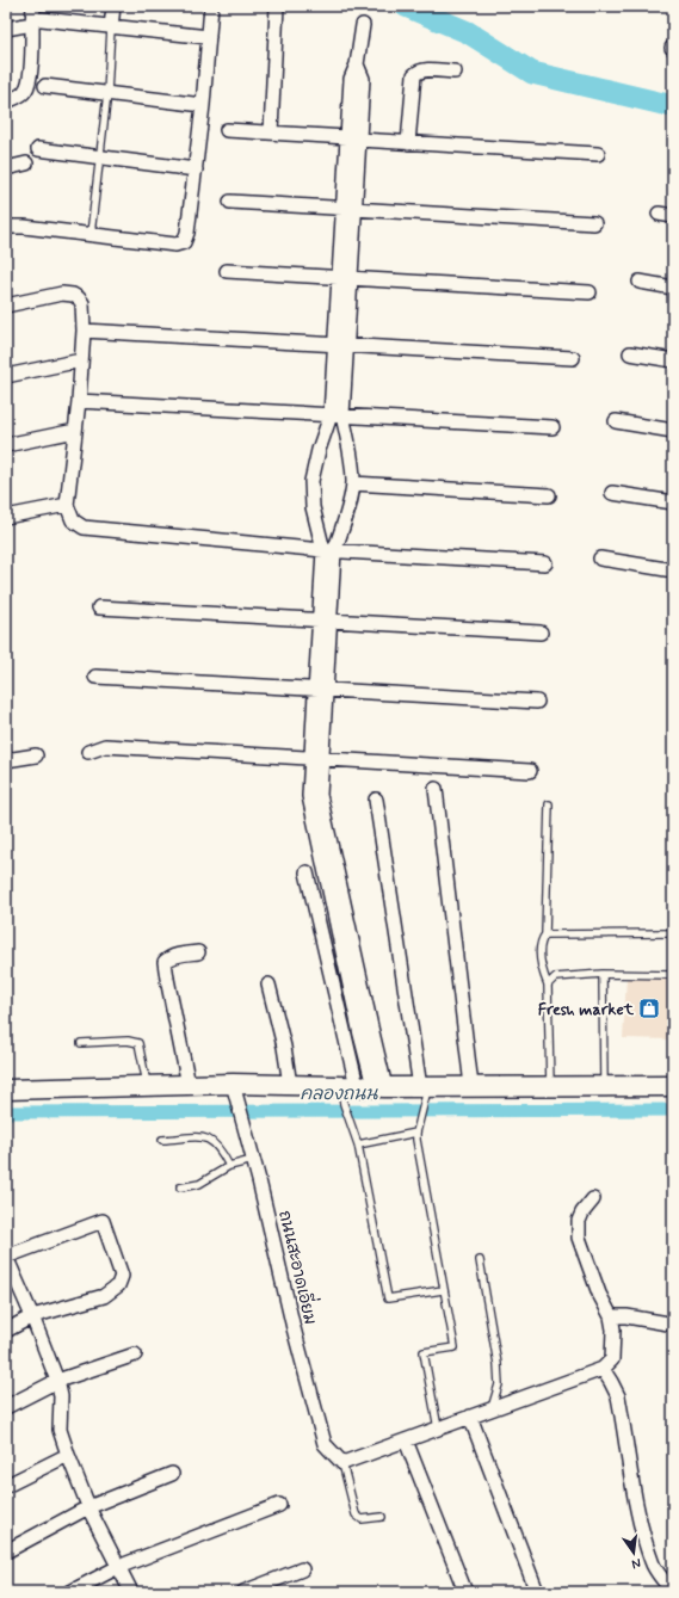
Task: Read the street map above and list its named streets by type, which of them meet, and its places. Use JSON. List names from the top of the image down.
{
  "streets": {
    "street": ["ถนนสะอาดเอี่ยม"]
  },
  "water": ["คลองถนน"],
  "places": {
    "shop": ["Fresh market"]
  },
  "north": "bottom"
}
